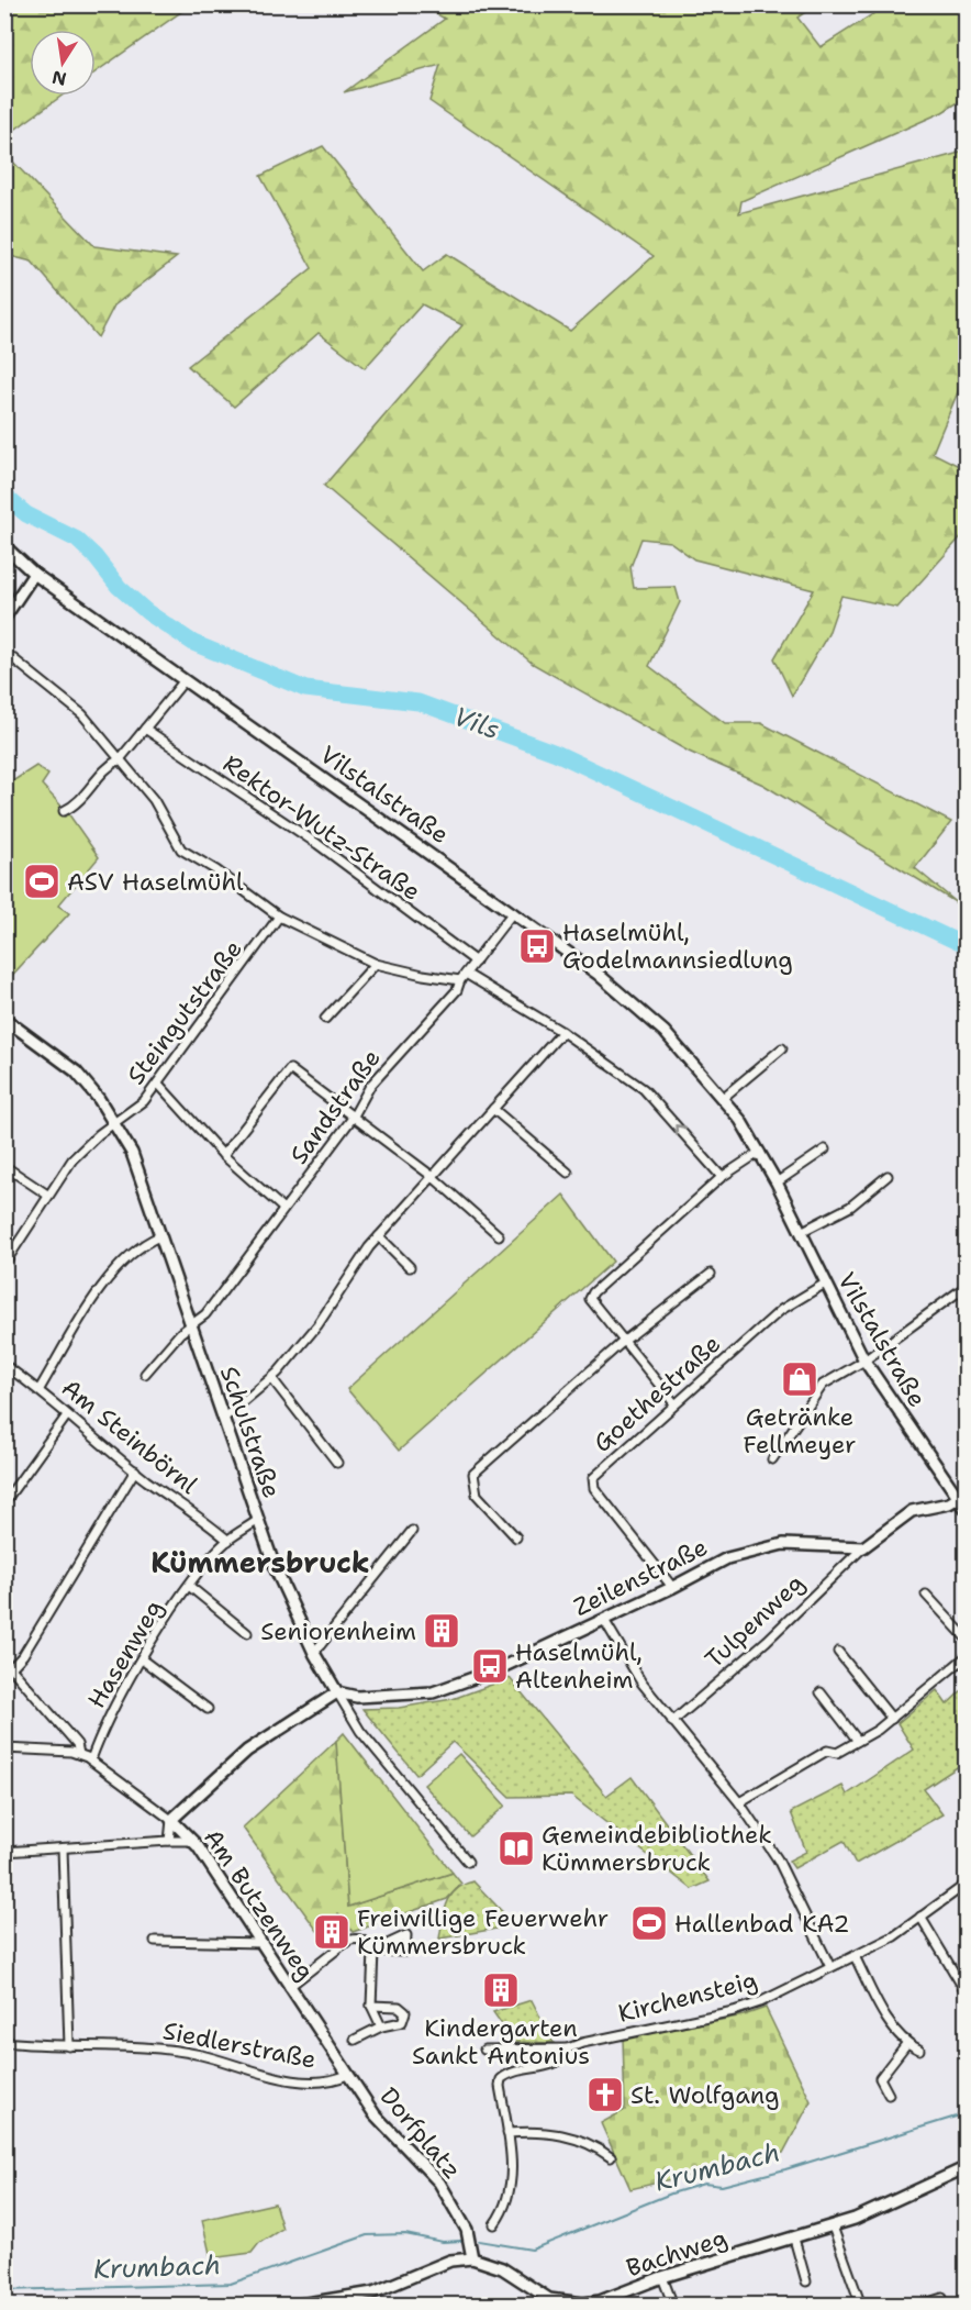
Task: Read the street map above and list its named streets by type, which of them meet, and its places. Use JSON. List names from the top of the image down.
{
  "streets": {
    "street": [
      "Vilstalstraße",
      "Rektor-Wutz-Straße",
      "Steingutstraße",
      "Sandstraße",
      "Goethestraße",
      "Schulstraße",
      "Am Steinbörnl",
      "Zeilenstraße",
      "Tulpenweg",
      "Hasenweg",
      "Am Butzenweg",
      "Kirchensteig",
      "Siedlerstraße",
      "Dorfplatz",
      "Bachweg"
    ]
  },
  "crossings": [
    ["Vilstalstraße", "Sandstraße"],
    ["Vilstalstraße", "Goethestraße"],
    ["Rektor-Wutz-Straße", "Sandstraße"],
    ["Steingutstraße", "Schulstraße"],
    ["Sandstraße", "Schulstraße"],
    ["Goethestraße", "Zeilenstraße"],
    ["Schulstraße", "Zeilenstraße"],
    ["Schulstraße", "Hasenweg"],
    ["Am Steinbörnl", "Hasenweg"],
    ["Zeilenstraße", "Tulpenweg"],
    ["Hasenweg", "Am Butzenweg"],
    ["Am Butzenweg", "Siedlerstraße"],
    ["Am Butzenweg", "Dorfplatz"],
    ["Siedlerstraße", "Dorfplatz"]
  ],
  "districts": ["Kümmersbruck"],
  "water": ["Vils", "Krumbach"],
  "places": {
    "sports": ["ASV Haselmühl", "Hallenbad KA2"],
    "bus stop": ["Haselmühl, Godelmannsiedlung", "Haselmühl, Altenheim"],
    "shop": ["Getränke Fellmeyer"],
    "building": ["Seniorenheim", "Freiwillige Feuerwehr Kümmersbruck", "Kindergarten Sankt Antonius"],
    "library": ["Gemeindebibliothek Kümmersbruck"],
    "church": ["St. Wolfgang"]
  },
  "north": "bottom"
}
